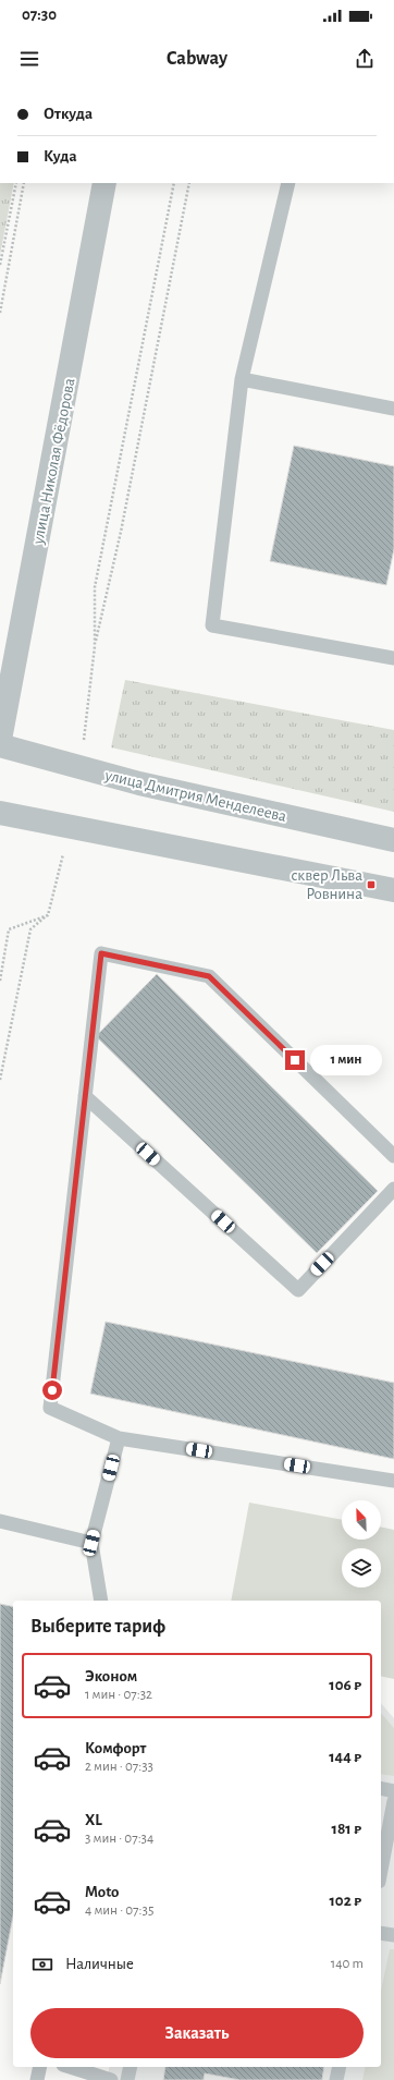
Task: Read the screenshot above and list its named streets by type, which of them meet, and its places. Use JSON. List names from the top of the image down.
{
  "streets": {
    "street": ["улица Николая Фёдорова", "улица Дмитрия Менделеева"]
  },
  "places": {
    "transit": ["сквер Льва Ровнина"]
  },
  "north": "top left",
  "page": {
    "status": "07:30",
    "header": "Cabway",
    "banner": ["Откуда", "Куда"],
    "bubble": "1 мин",
    "heading": "Выберите тариф",
    "list": [
      {
        "name": "Эконом",
        "note": "1 мин · 07:32",
        "value": "106 ₽"
      },
      {
        "name": "Комфорт",
        "note": "2 мин · 07:33",
        "value": "144 ₽"
      },
      {
        "name": "XL",
        "note": "3 мин · 07:34",
        "value": "181 ₽"
      },
      {
        "name": "Moto",
        "note": "4 мин · 07:35",
        "value": "102 ₽"
      }
    ],
    "pay": ["Наличные", "140 m"],
    "buttons": "Заказать"
  }
}
